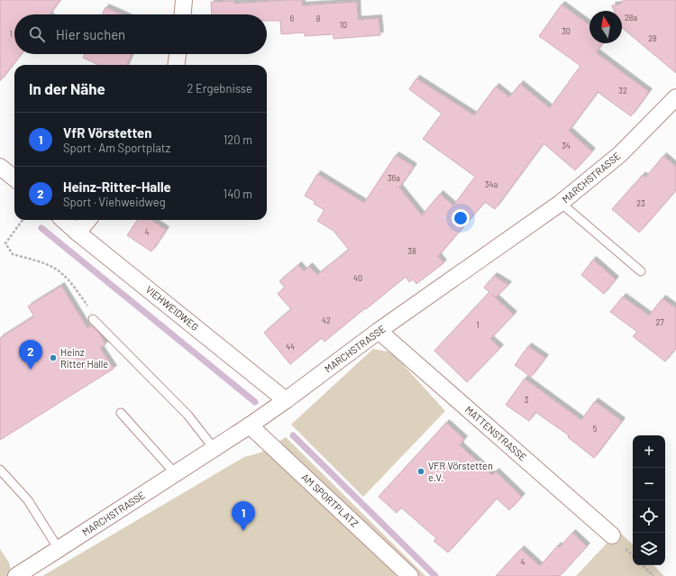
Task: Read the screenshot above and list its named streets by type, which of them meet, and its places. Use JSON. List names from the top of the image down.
{
  "streets": {
    "street": [
      "MARCHSTRASSE",
      "VIEHWEIDWEG",
      "MATTENSTRASSE",
      "AM SPORTPLATZ"
    ]
  },
  "crossings": [
    ["MARCHSTRASSE", "VIEHWEIDWEG"],
    ["MARCHSTRASSE", "MATTENSTRASSE"],
    ["MARCHSTRASSE", "AM SPORTPLATZ"]
  ],
  "places": ["Heinz Ritter Halle", "VFR Vörstetten e.V."],
  "house_numbers": [
    "28a",
    "6",
    "8",
    "10",
    "30",
    "1",
    "28",
    "32",
    "34",
    "36a",
    "34a",
    "23",
    "4",
    "38",
    "40",
    "42",
    "27",
    "1",
    "44",
    "3",
    "5",
    "4"
  ],
  "north": "top",
  "page": {
    "search": "Hier suchen",
    "heading": ["In der Nähe", "2 Ergebnisse"],
    "list": [
      {
        "mark": "1",
        "name": "VfR Vörstetten",
        "note": "Sport · Am Sportplatz",
        "value": "120 m"
      },
      {
        "mark": "2",
        "name": "Heinz-Ritter-Halle",
        "note": "Sport · Viehweidweg",
        "value": "140 m"
      }
    ],
    "pins": ["2", "1"],
    "map_buttons": ["+", "−"]
  }
}
